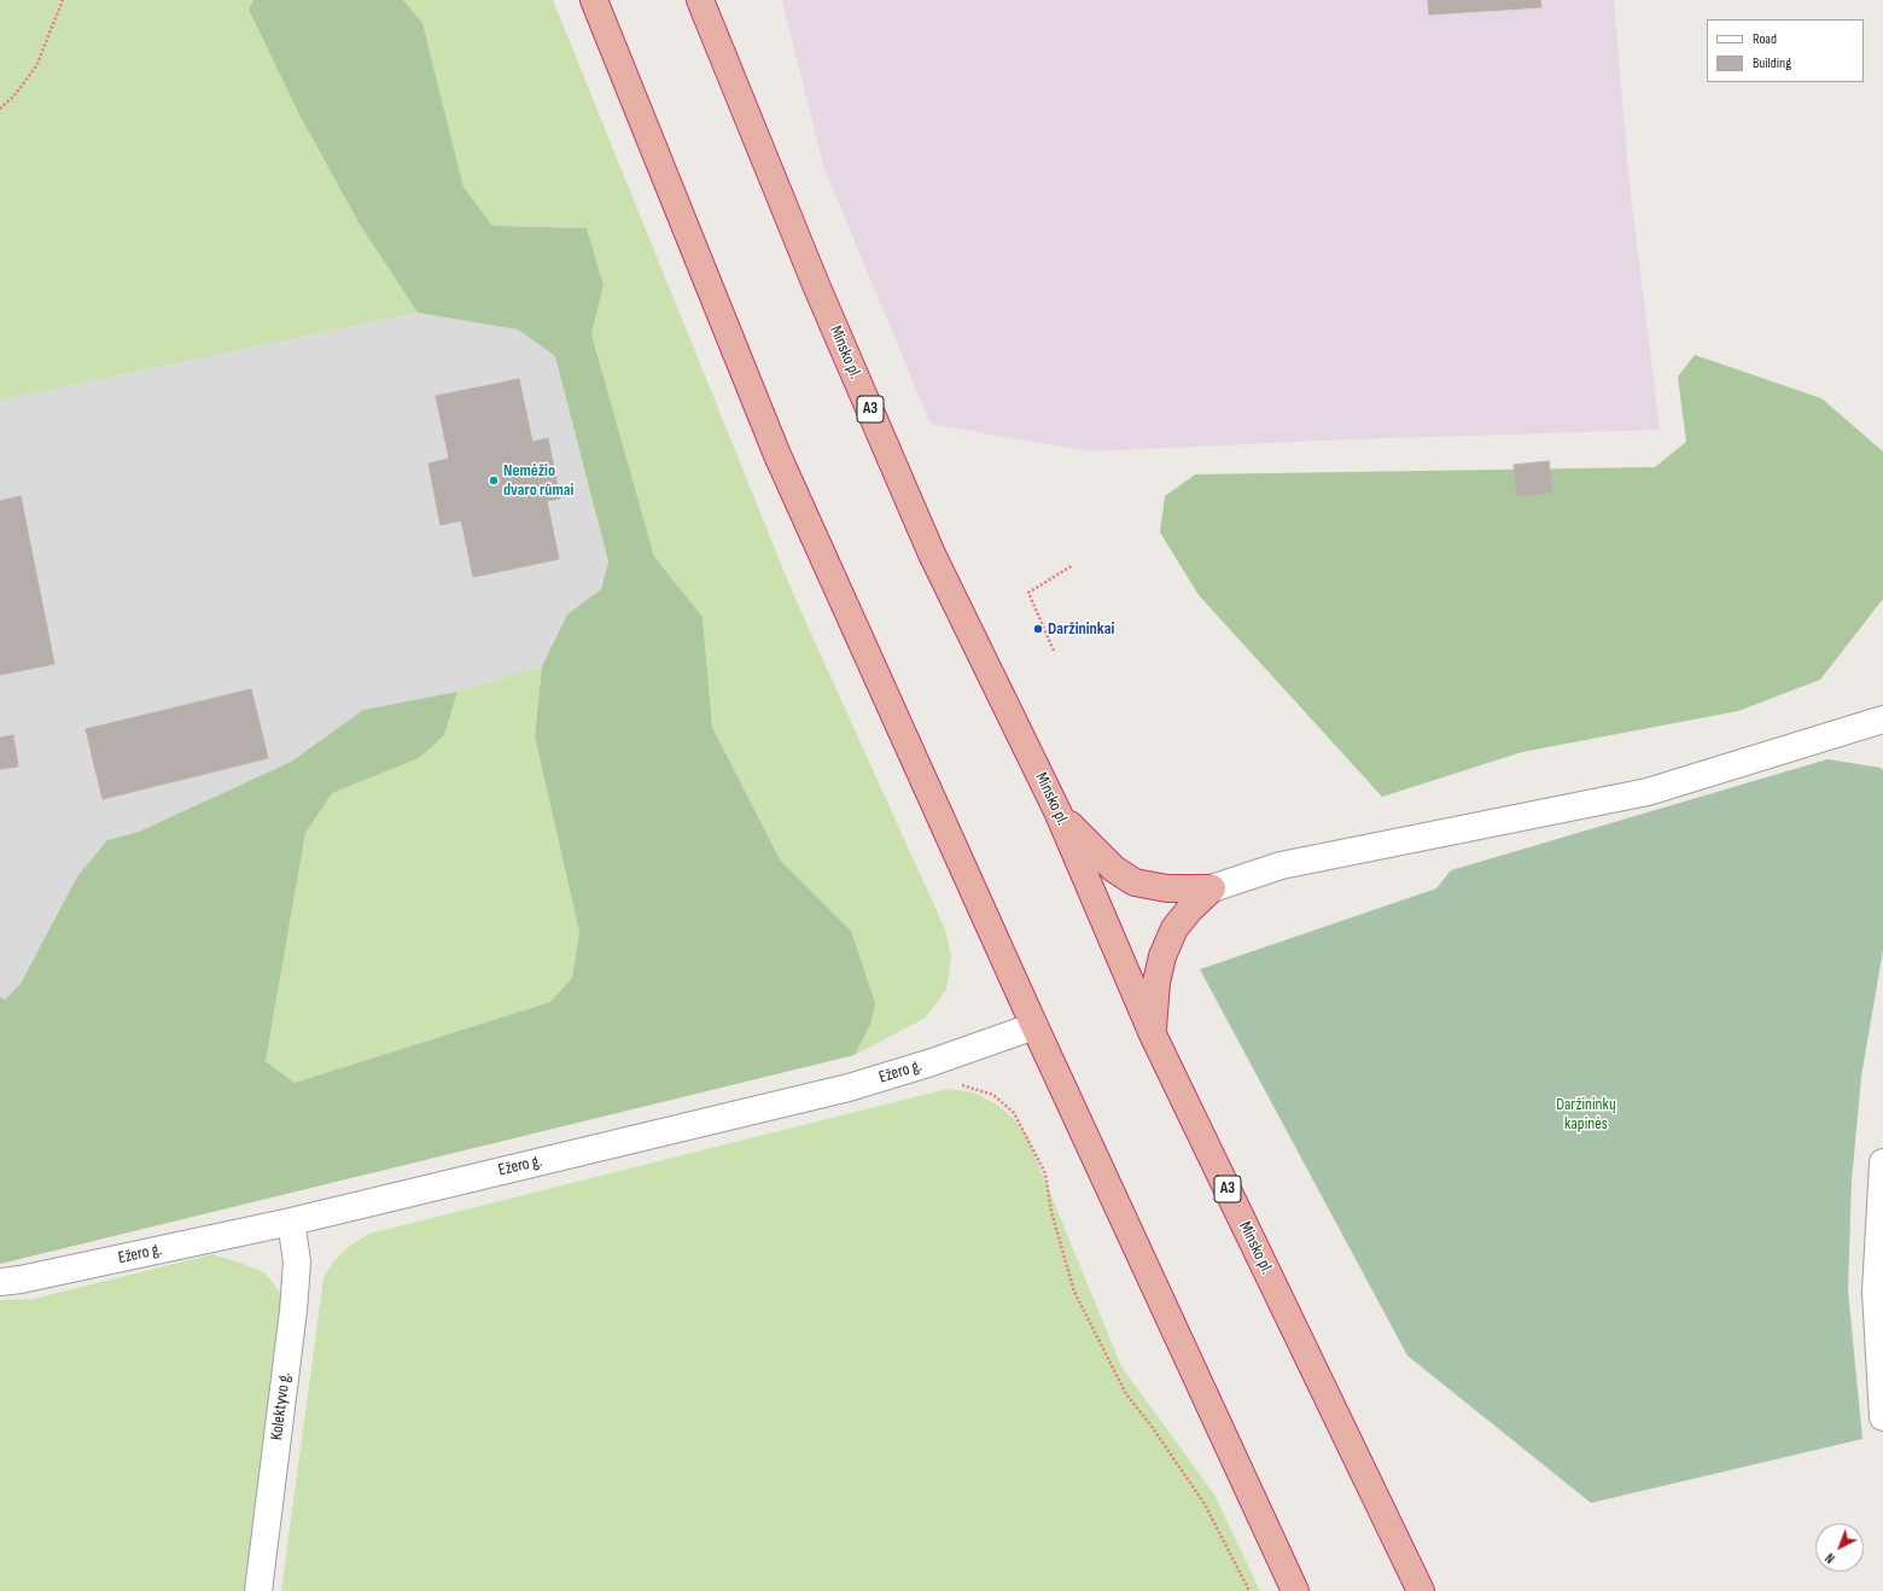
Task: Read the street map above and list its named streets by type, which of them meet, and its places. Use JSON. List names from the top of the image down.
{
  "streets": {
    "highway": ["Minsko pl.", "A3"],
    "street": ["Ežero g.", "Kolektyvo g."]
  },
  "crossings": [
    ["Ežero g.", "Kolektyvo g."]
  ],
  "parks": ["Daržininkų kapinės"],
  "places": ["Nemėžio dvaro rūmai", "Daržininkai"],
  "legend": ["Road", "Building"],
  "north": "bottom left"
}
